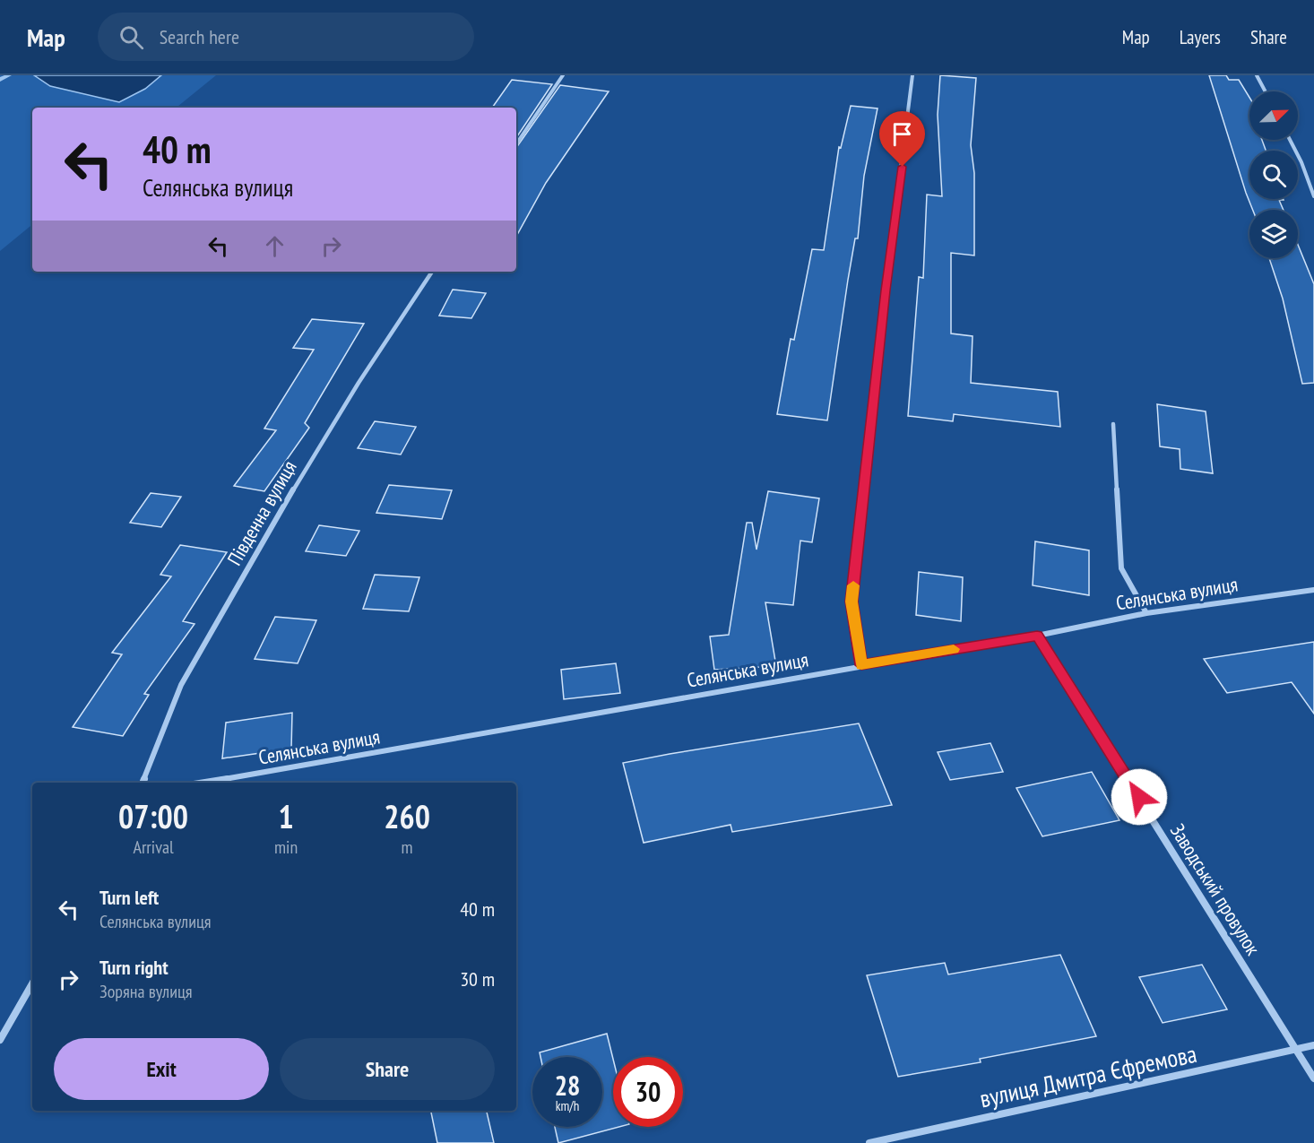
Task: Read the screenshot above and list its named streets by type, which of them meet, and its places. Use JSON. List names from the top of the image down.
{
  "streets": {
    "street": [
      "Південна вулиця",
      "Селянська вулиця",
      "Заводський провулок",
      "вулиця Дмитра Єфремова"
    ]
  },
  "crossings": [
    ["Селянська вулиця", "Заводський провулок"],
    ["Заводський провулок", "вулиця Дмитра Єфремова"]
  ],
  "north": "top right",
  "page": {
    "header": "Map",
    "search": "Search here",
    "nav": ["Map", "Layers", "Share"],
    "turn": ["40 m", "Селянська вулиця"],
    "eta": [
      "07:00",
      "Arrival",
      "1",
      "min",
      "260",
      "m"
    ],
    "list": [
      {
        "name": "Turn left",
        "note": "Селянська вулиця",
        "value": "40 m"
      },
      {
        "name": "Turn right",
        "note": "Зоряна вулиця",
        "value": "30 m"
      }
    ],
    "buttons": ["Exit", "Share"],
    "speed": "28 km/h",
    "limit": "30"
  }
}
